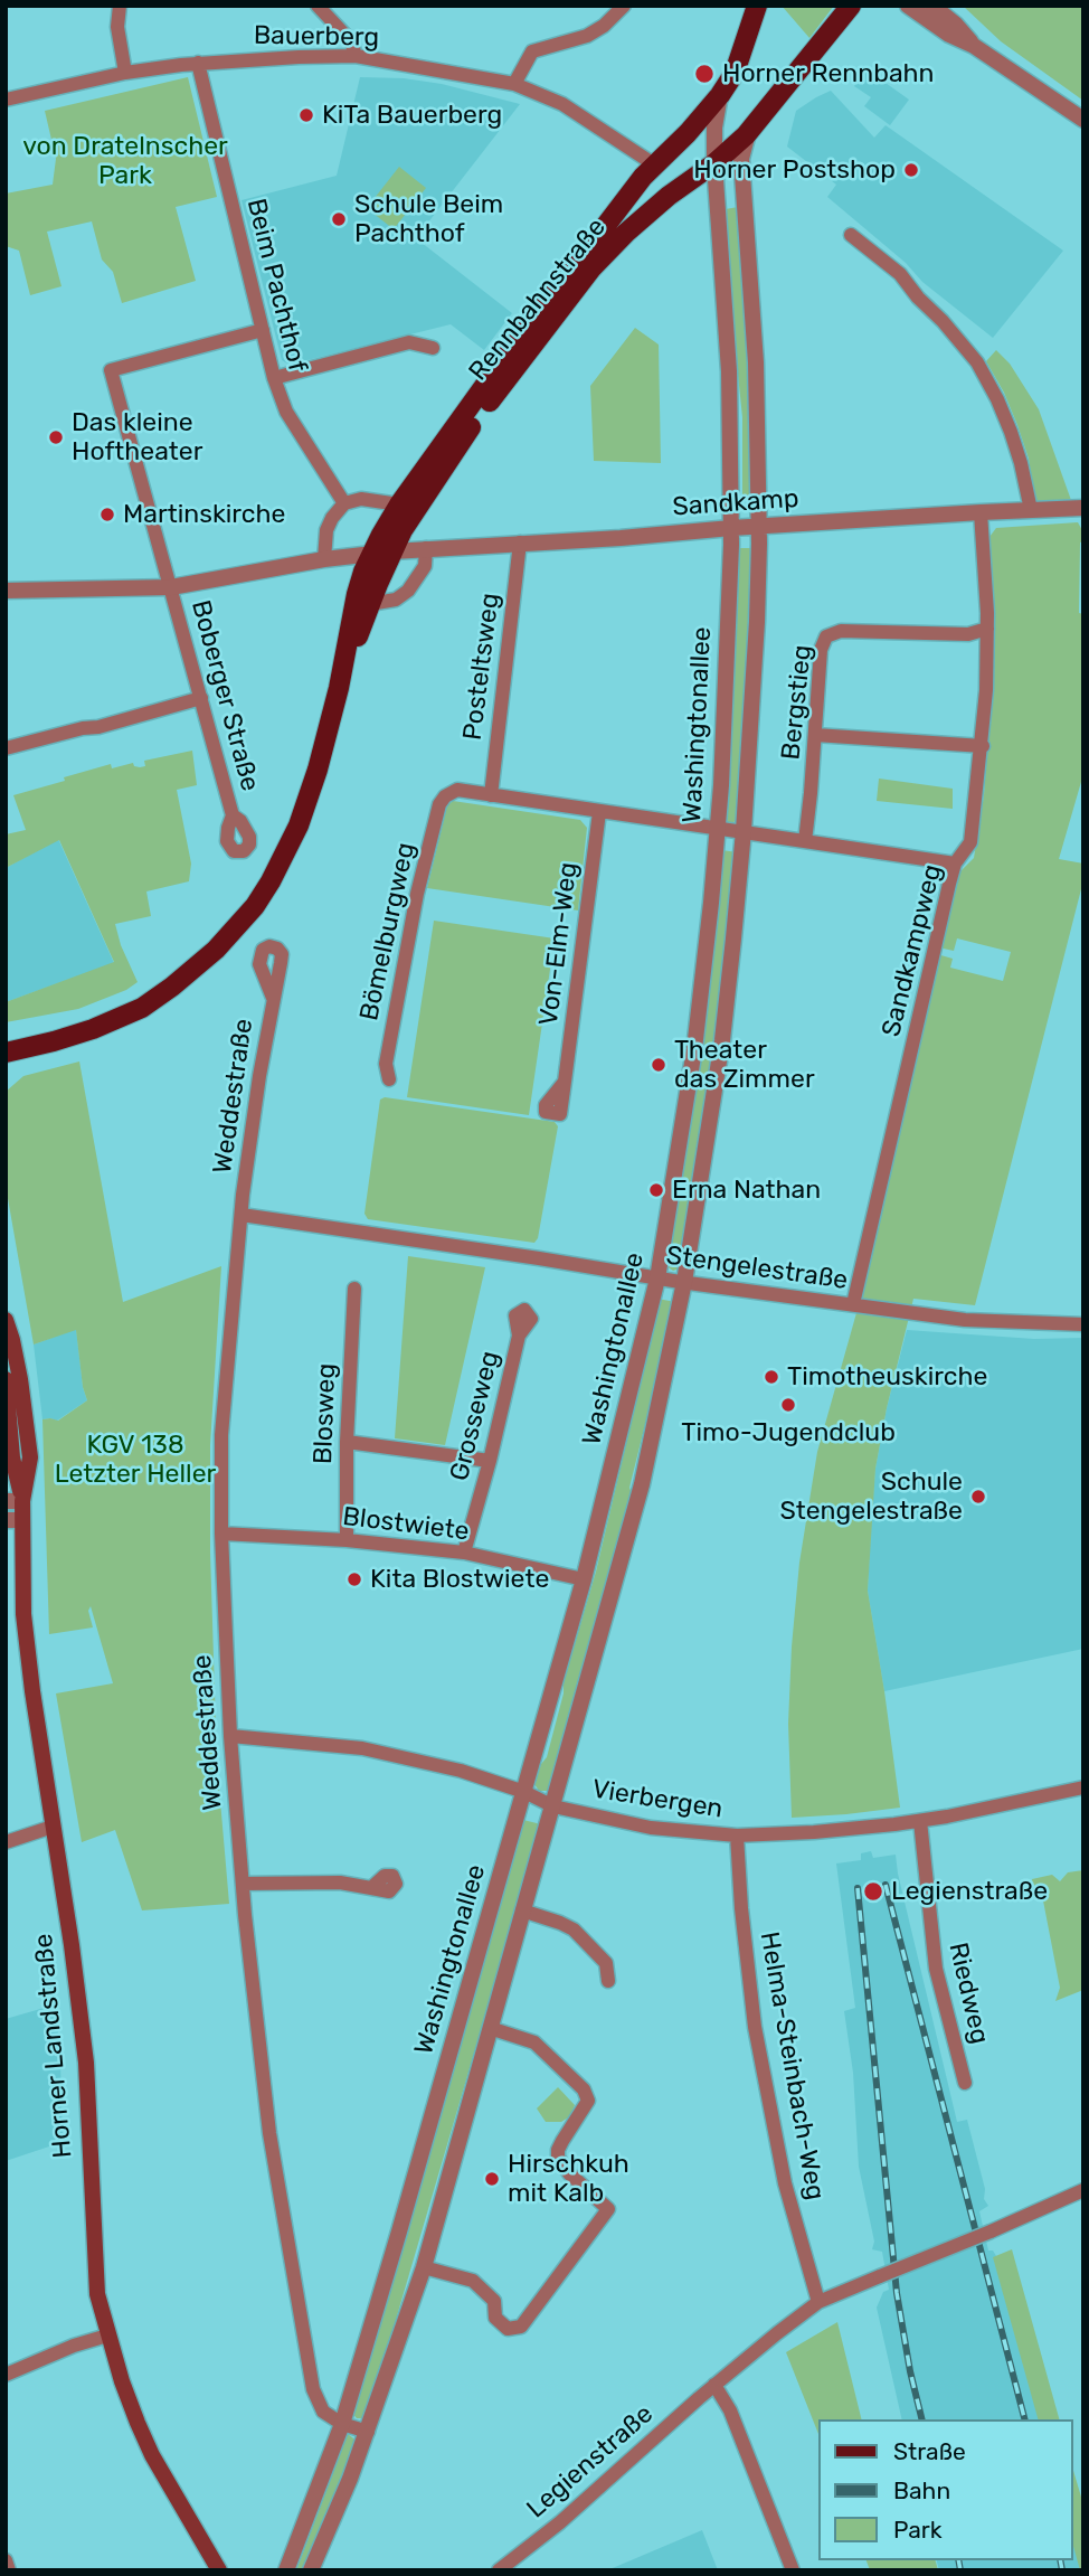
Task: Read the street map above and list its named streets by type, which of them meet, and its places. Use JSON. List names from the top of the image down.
{
  "streets": {
    "main road": ["Rennbahnstraße", "Horner Landstraße"],
    "street": [
      "Bauerberg",
      "Beim Pachthof",
      "Sandkamp",
      "Posteltsweg",
      "Boberger Straße",
      "Bergstieg",
      "Washingtonallee",
      "Bömelburgweg",
      "Von-Elm-Weg",
      "Sandkampweg",
      "Weddestraße",
      "Stengelestraße",
      "Blosweg",
      "Grosseweg",
      "Blostwiete",
      "Vierbergen",
      "Riedweg",
      "Helma-Steinbach-Weg",
      "Legienstraße"
    ]
  },
  "crossings": [
    ["Bauerberg", "Beim Pachthof"],
    ["Bauerberg", "Rennbahnstraße"],
    ["Beim Pachthof", "Boberger Straße"],
    ["Rennbahnstraße", "Sandkamp"],
    ["Rennbahnstraße", "Washingtonallee"],
    ["Sandkamp", "Posteltsweg"],
    ["Sandkamp", "Boberger Straße"],
    ["Sandkamp", "Washingtonallee"],
    ["Sandkamp", "Sandkampweg"],
    ["Posteltsweg", "Bömelburgweg"],
    ["Bergstieg", "Sandkampweg"],
    ["Washingtonallee", "Weddestraße"],
    ["Washingtonallee", "Stengelestraße"],
    ["Washingtonallee", "Blostwiete"],
    ["Washingtonallee", "Vierbergen"],
    ["Sandkampweg", "Stengelestraße"],
    ["Weddestraße", "Stengelestraße"],
    ["Weddestraße", "Blostwiete"],
    ["Weddestraße", "Vierbergen"],
    ["Blosweg", "Blostwiete"],
    ["Grosseweg", "Blostwiete"],
    ["Vierbergen", "Riedweg"],
    ["Vierbergen", "Helma-Steinbach-Weg"],
    ["Helma-Steinbach-Weg", "Legienstraße"]
  ],
  "parks": ["von Dratelnscher Park", "KGV 138 Letzter Heller"],
  "places": [
    "Horner Rennbahn",
    "KiTa Bauerberg",
    "Horner Postshop",
    "Schule Beim Pachthof",
    "Das kleine Hoftheater",
    "Martinskirche",
    "Theater das Zimmer",
    "Erna Nathan",
    "Timotheuskirche",
    "Timo-Jugendclub",
    "Schule Stengelestraße",
    "Kita Blostwiete",
    "Legienstraße",
    "Hirschkuh mit Kalb"
  ],
  "legend": ["Straße", "Bahn", "Park"]
}
